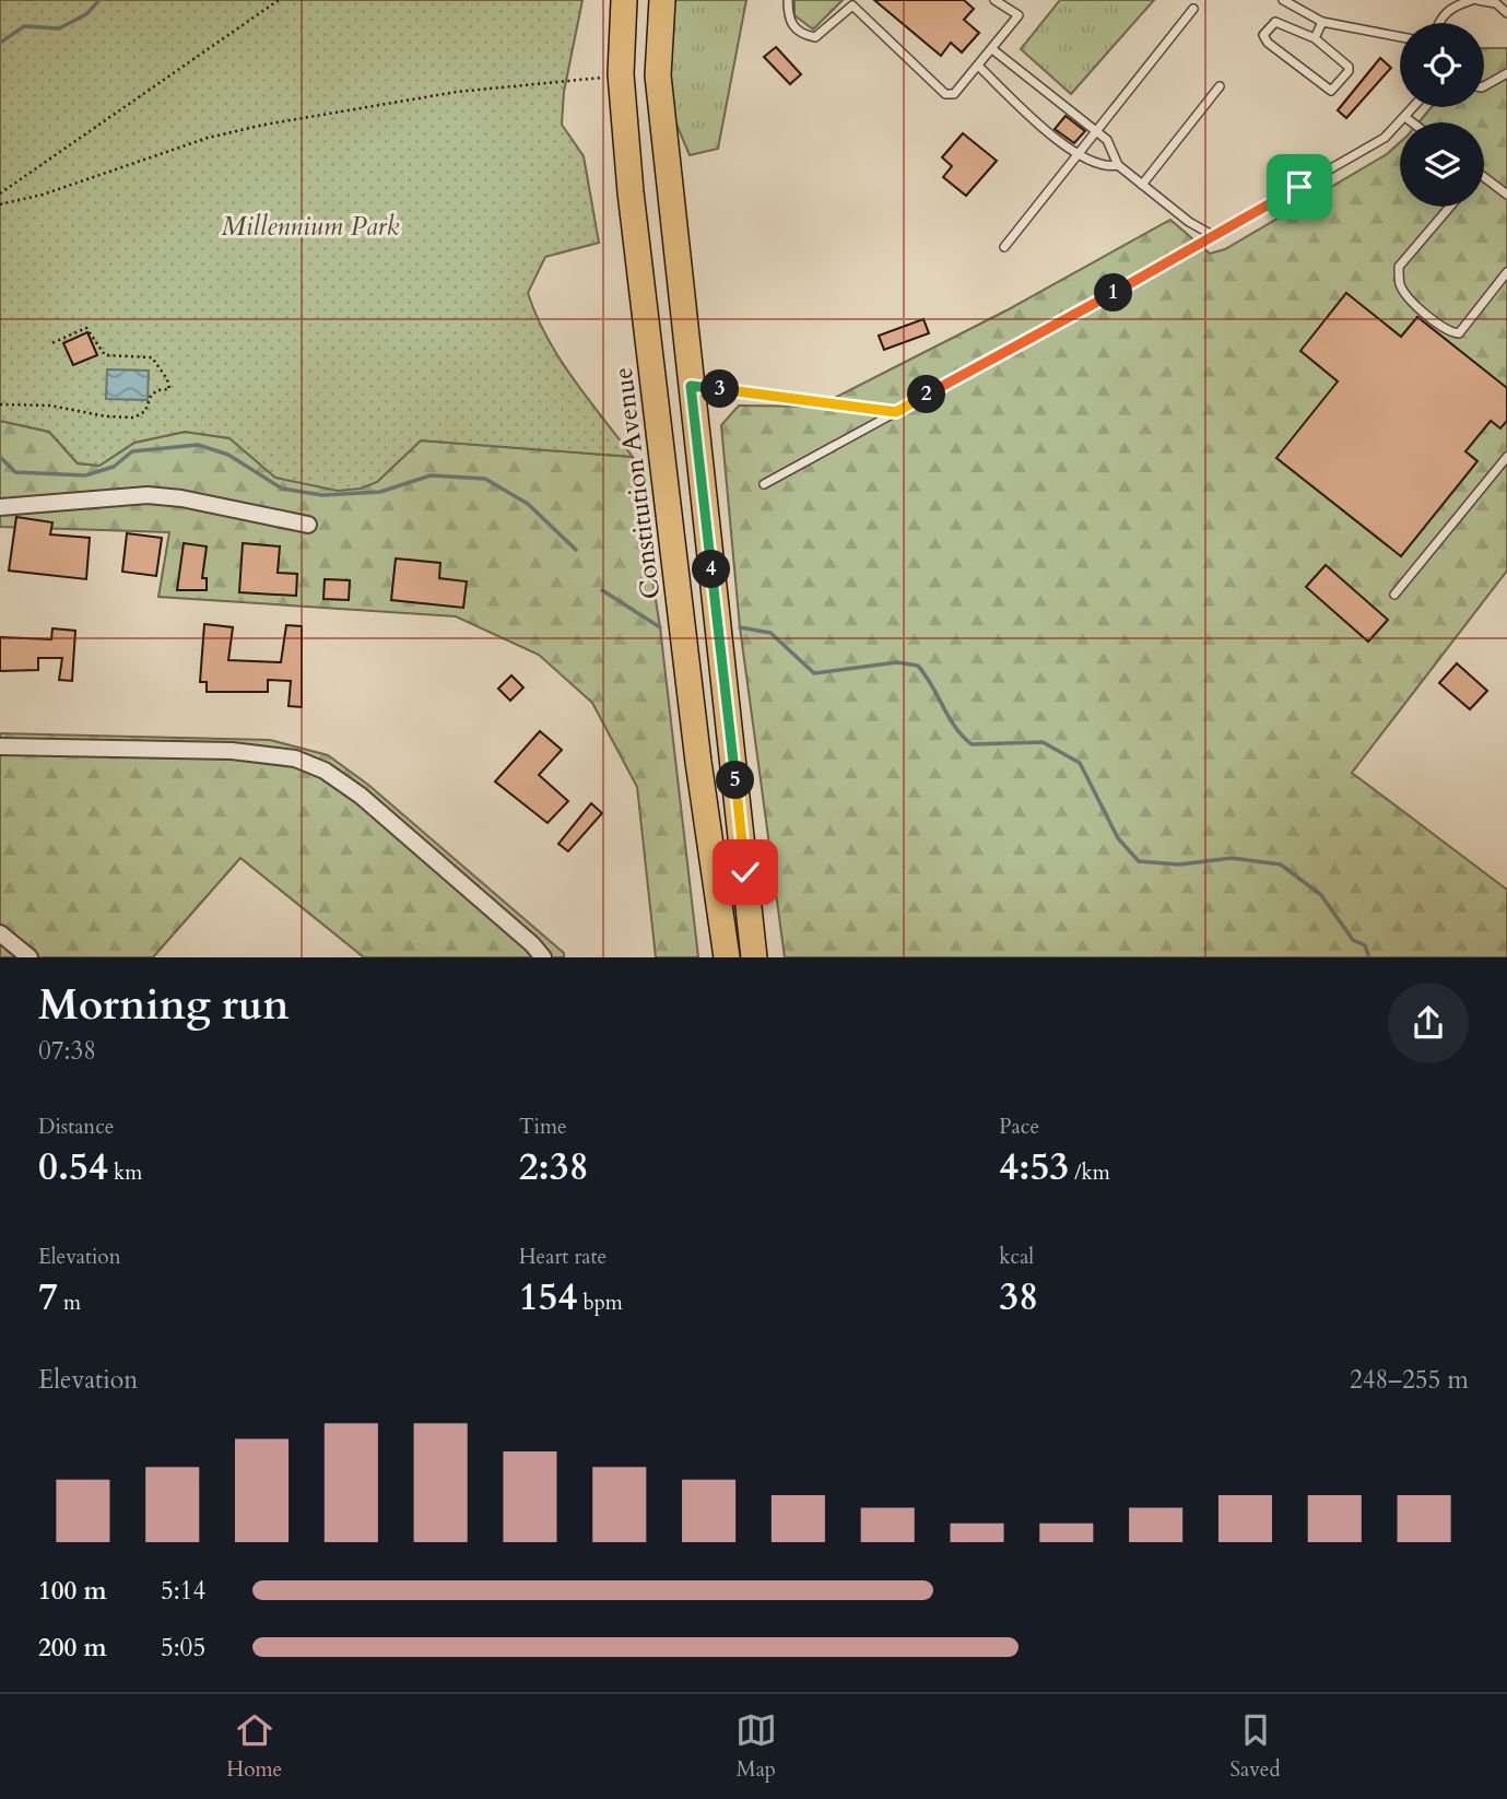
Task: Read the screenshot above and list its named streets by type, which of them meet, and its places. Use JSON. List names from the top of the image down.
{
  "streets": {
    "main road": ["Constitution Avenue"]
  },
  "parks": ["Millennium Park"],
  "page": {
    "pins": [
      "1",
      "3",
      "2",
      "4",
      "5"
    ],
    "heading": ["Morning run", "07:38"],
    "stats": [
      ["Distance", "0.54 km"],
      ["Time", "2:38"],
      ["Pace", "4:53 /km"],
      ["Elevation", "7 m"],
      ["Heart rate", "154 bpm"],
      ["kcal", "38"]
    ],
    "chart": ["Elevation", "248–255 m"],
    "list": [
      {
        "name": "100 m",
        "note": "5:14"
      },
      {
        "name": "200 m",
        "note": "5:05"
      }
    ],
    "tabs": ["Home", "Map", "Saved"]
  }
}
